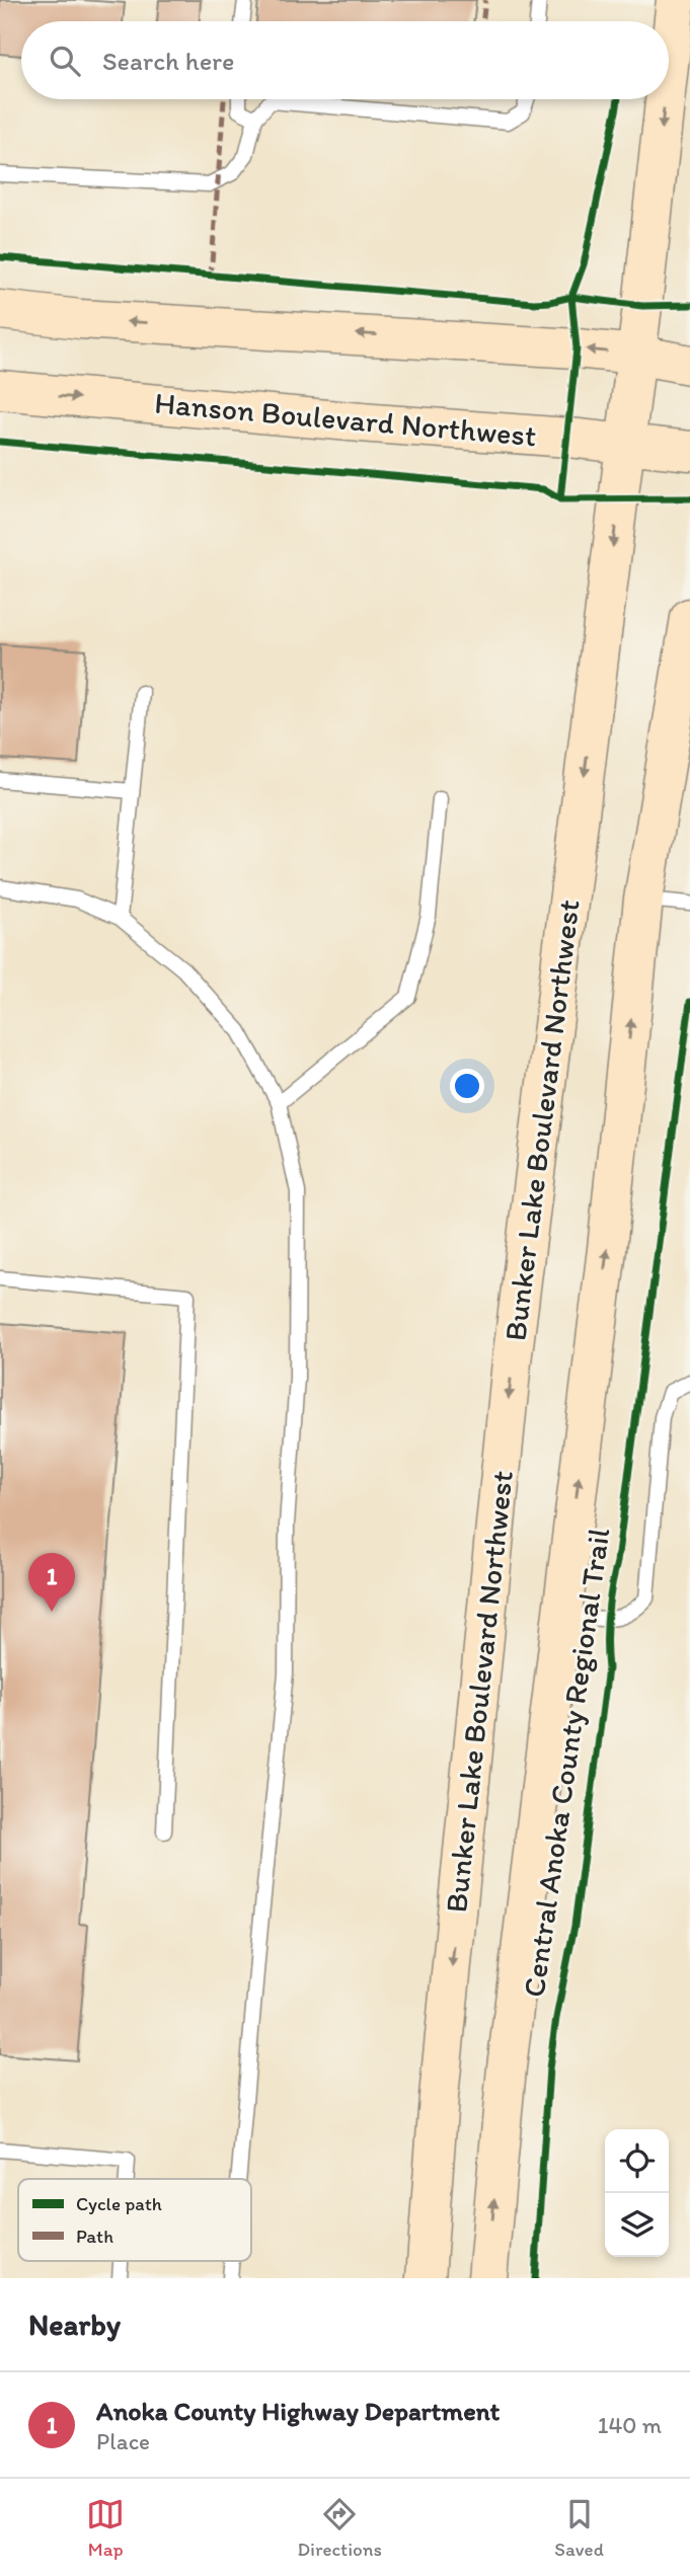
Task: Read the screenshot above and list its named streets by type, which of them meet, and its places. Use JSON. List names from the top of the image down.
{
  "streets": {
    "main road": ["Hanson Boulevard Northwest", "Bunker Lake Boulevard Northwest"],
    "cycle path": ["Central Anoka County Regional Trail"]
  },
  "crossings": [
    ["Hanson Boulevard Northwest", "Bunker Lake Boulevard Northwest"]
  ],
  "legend": ["Cycle path", "Path"],
  "page": {
    "search": "Search here",
    "pins": "1",
    "heading": "Nearby",
    "list": [
      {
        "mark": "1",
        "name": "Anoka County Highway Department",
        "note": "Place",
        "value": "140 m"
      }
    ],
    "nav": ["Map", "Directions", "Saved"]
  }
}
